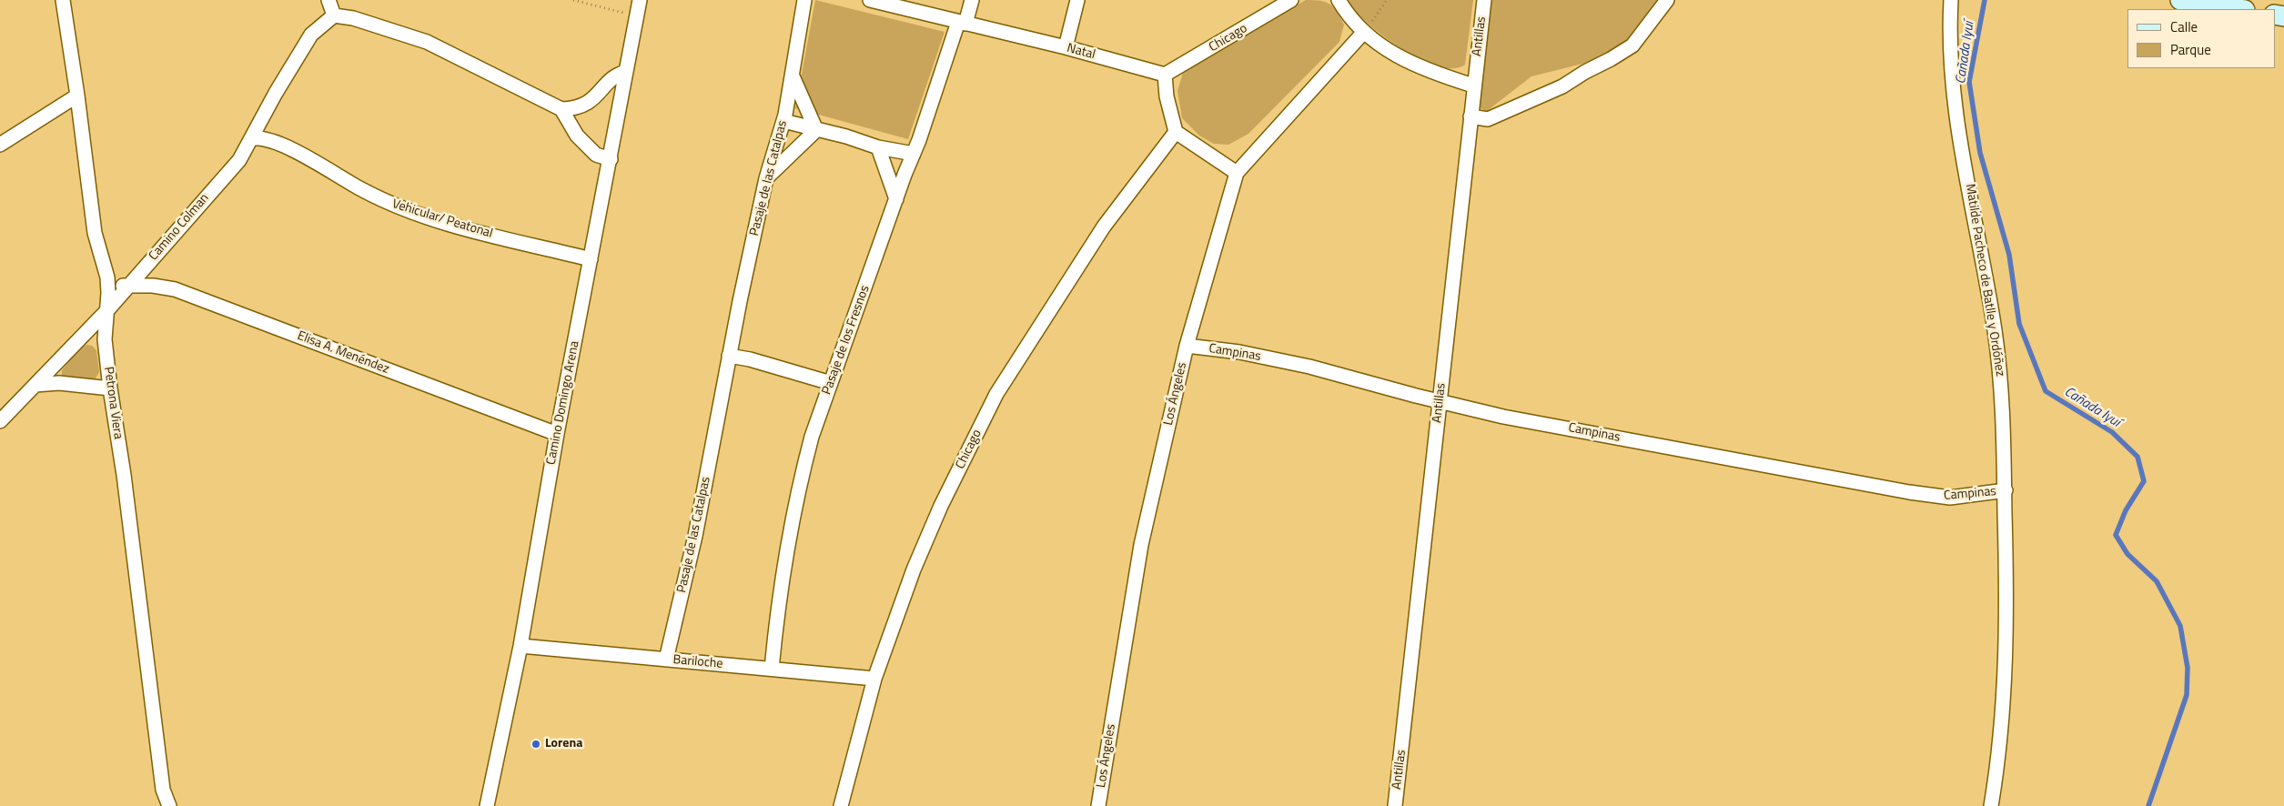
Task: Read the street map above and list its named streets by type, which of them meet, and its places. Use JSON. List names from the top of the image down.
{
  "streets": {
    "street": [
      "Antillas",
      "Chicago",
      "Natal",
      "Pasaje de las Catalpas",
      "Vehicular/ Peatonal",
      "Camino Colman",
      "Matilde Pacheco de Batlle y Ordóñez",
      "Pasaje de los Fresnos",
      "Elisa A. Menéndez",
      "Campinas",
      "Los Ángeles",
      "Petrona Viera",
      "Camino Domingo Arena",
      "Bariloche"
    ]
  },
  "crossings": [
    ["Antillas", "Campinas"],
    ["Chicago", "Natal"],
    ["Chicago", "Bariloche"],
    ["Natal", "Pasaje de los Fresnos"],
    ["Pasaje de las Catalpas", "Bariloche"],
    ["Vehicular/ Peatonal", "Camino Colman"],
    ["Vehicular/ Peatonal", "Camino Domingo Arena"],
    ["Camino Colman", "Elisa A. Menéndez"],
    ["Camino Colman", "Petrona Viera"],
    ["Matilde Pacheco de Batlle y Ordóñez", "Campinas"],
    ["Pasaje de los Fresnos", "Bariloche"],
    ["Elisa A. Menéndez", "Petrona Viera"],
    ["Elisa A. Menéndez", "Camino Domingo Arena"],
    ["Campinas", "Los Ángeles"],
    ["Camino Domingo Arena", "Bariloche"]
  ],
  "water": ["Cañada Iyuí"],
  "places": ["Lorena"],
  "legend": ["Calle", "Parque"]
}
